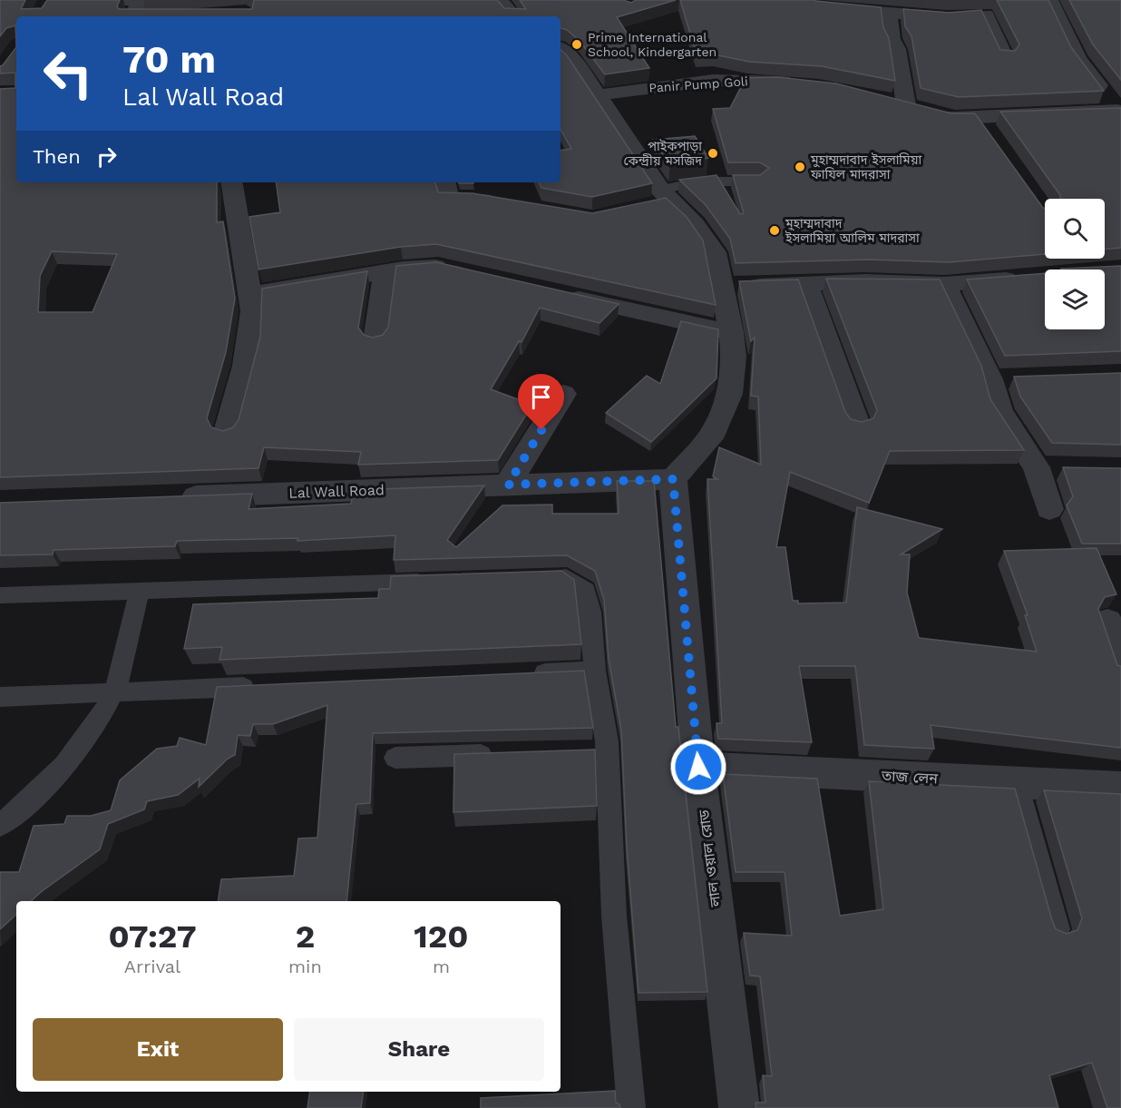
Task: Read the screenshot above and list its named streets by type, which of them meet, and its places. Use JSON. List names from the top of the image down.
{
  "streets": {
    "street": [
      "Panir Pump Goli",
      "Lal Wall Road",
      "তাজ লেন",
      "লাল ওয়াল রোড"
    ]
  },
  "crossings": [
    ["Lal Wall Road", "লাল ওয়াল রোড"],
    ["তাজ লেন", "লাল ওয়াল রোড"]
  ],
  "places": [
    "Prime International School, Kindergarten",
    "পাইকপাড়া কেন্দ্রীয় মসজিদ",
    "মুহাম্মদাবাদ ইসলামিয়া ফাযিল মাদরাসা",
    "মুহাম্মদাবাদ ইসলামিয়া আলিম মাদরাসা"
  ],
  "page": {
    "turn": ["70 m", "Lal Wall Road"],
    "then": "Then",
    "eta": [
      "07:27",
      "Arrival",
      "2",
      "min",
      "120",
      "m"
    ],
    "buttons": ["Exit", "Share"]
  }
}
